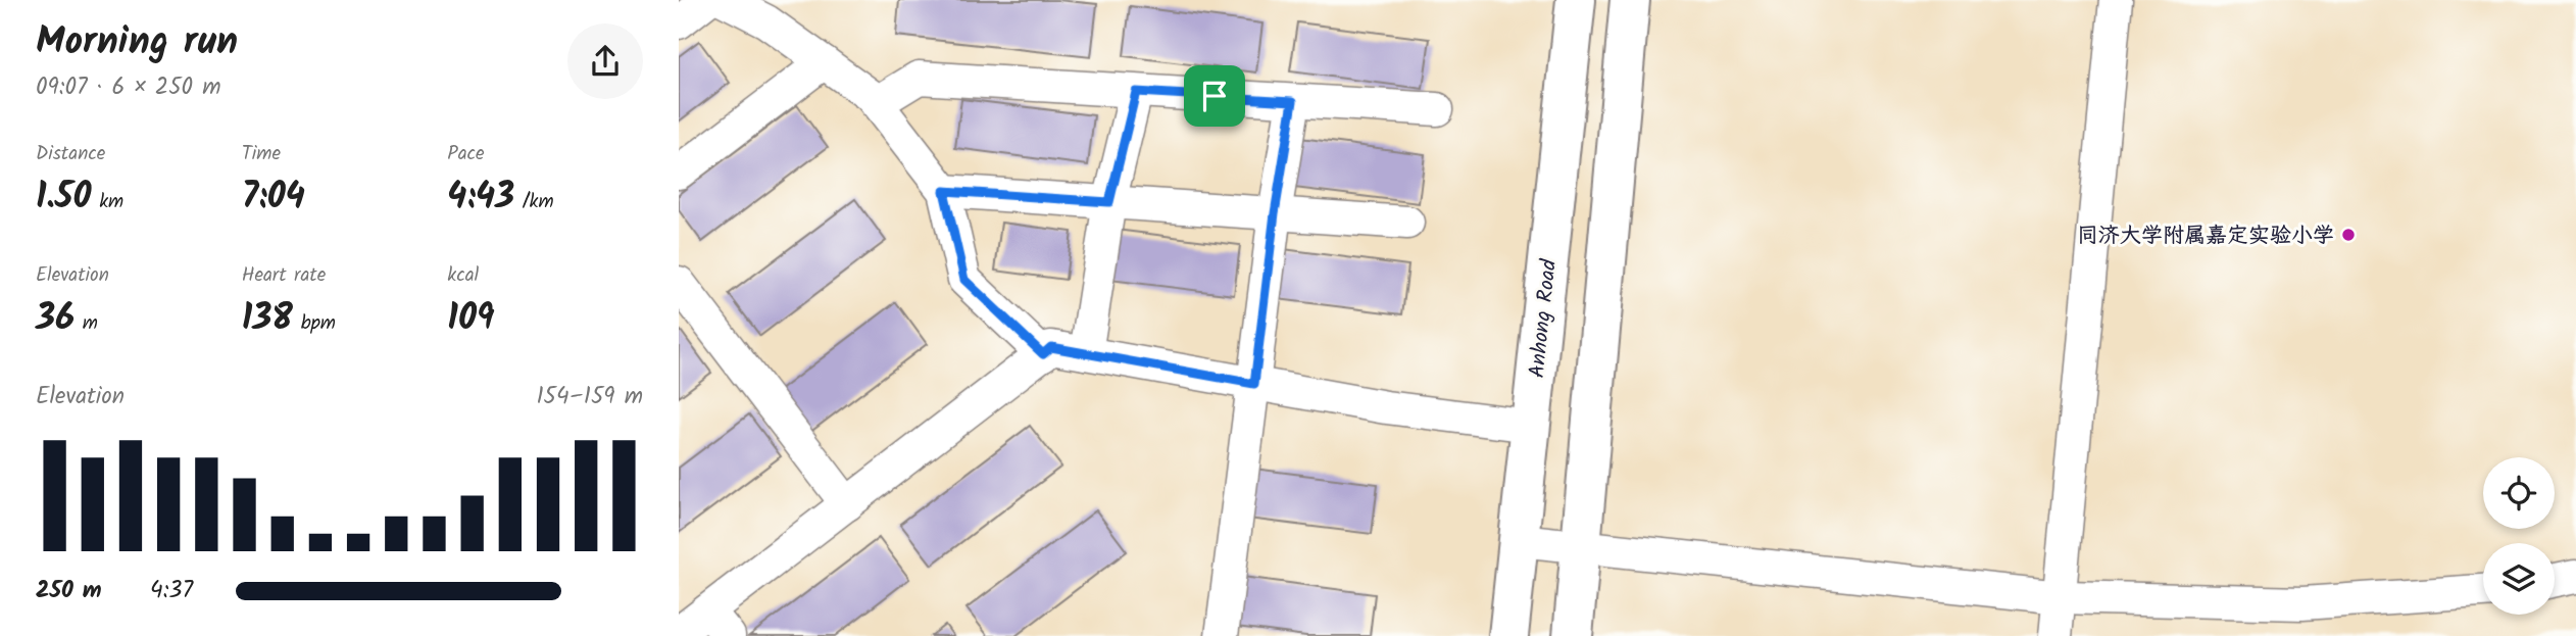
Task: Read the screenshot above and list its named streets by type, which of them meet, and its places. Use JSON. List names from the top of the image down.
{
  "streets": {
    "main road": ["Anhong Road"]
  },
  "places": ["同济大学附属嘉定实验小学"],
  "page": {
    "heading": ["Morning run", "09:07 · 6 × 250 m"],
    "stats": [
      ["Distance", "1.50 km"],
      ["Time", "7:04"],
      ["Pace", "4:43 /km"],
      ["Elevation", "36 m"],
      ["Heart rate", "138 bpm"],
      ["kcal", "109"]
    ],
    "chart": ["Elevation", "154–159 m"],
    "list": [
      {
        "name": "250 m",
        "note": "4:37"
      }
    ]
  }
}
